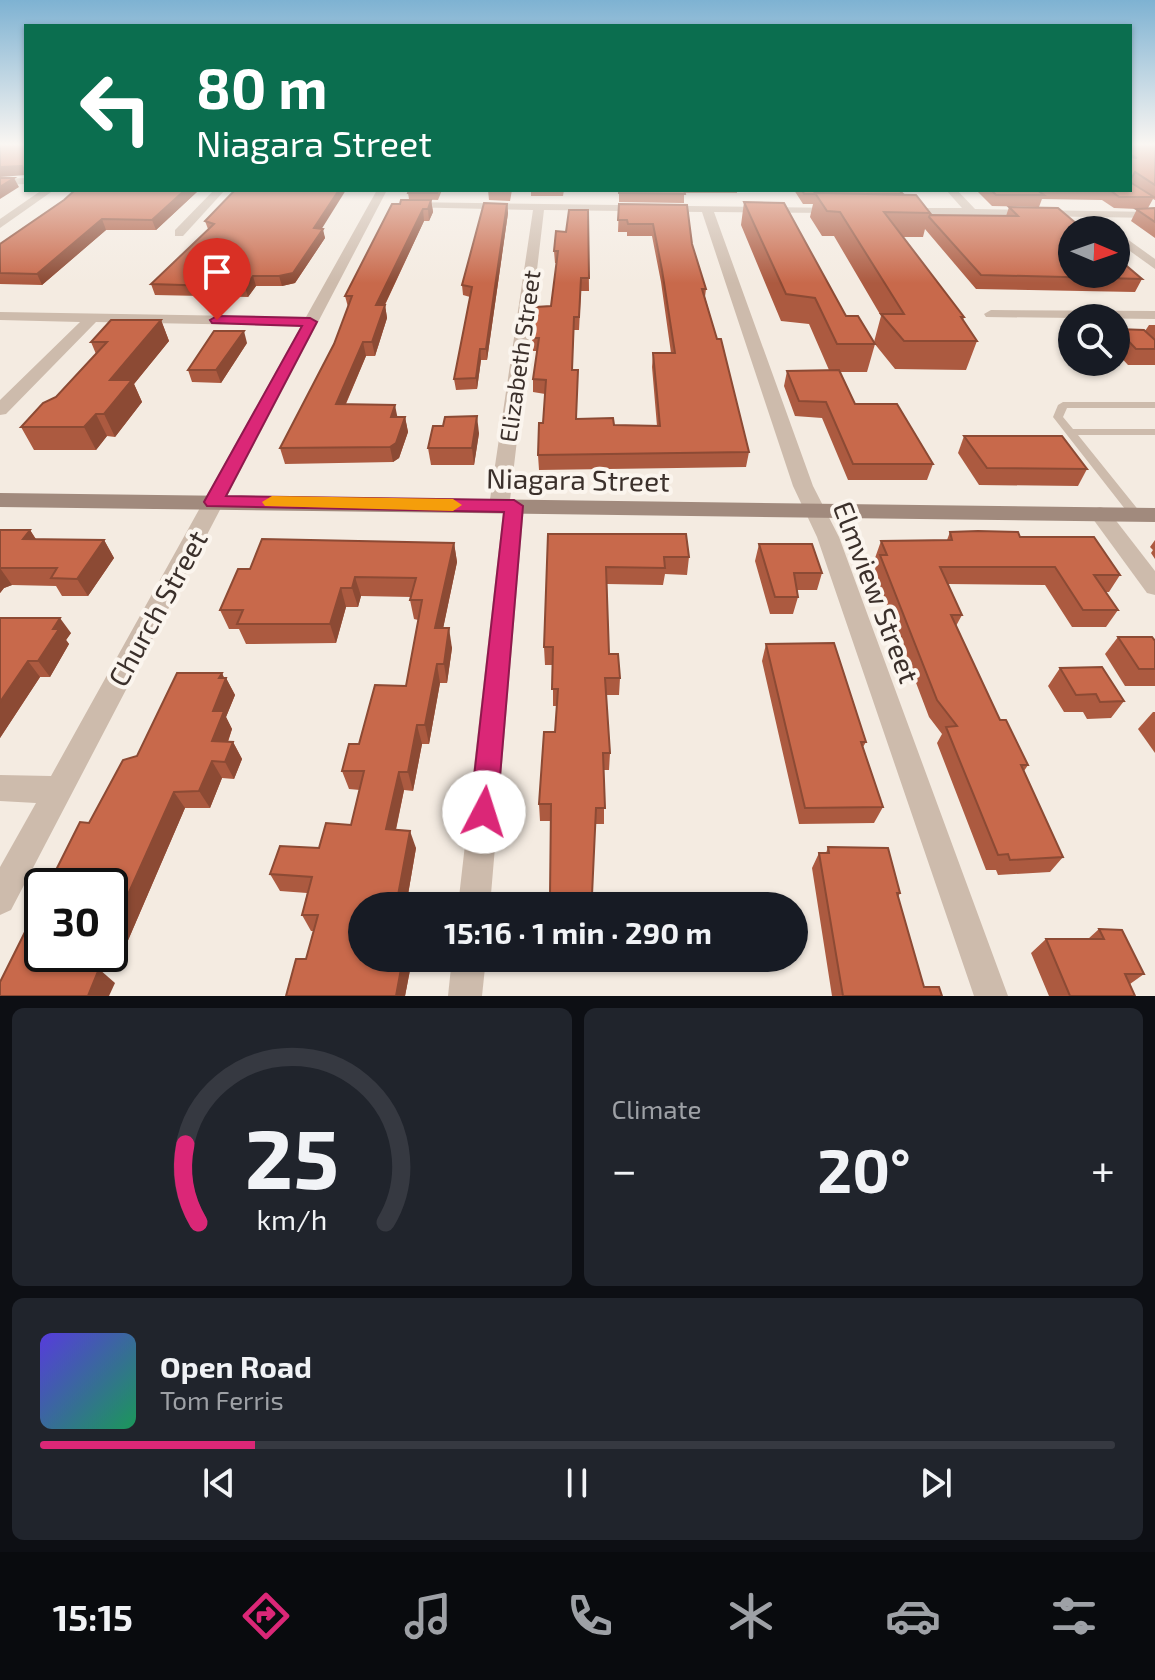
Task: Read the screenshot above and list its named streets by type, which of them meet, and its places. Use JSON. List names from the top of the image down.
{
  "streets": {
    "main road": ["Niagara Street"],
    "street": ["Elizabeth Street", "Elmview Street", "Church Street"]
  },
  "crossings": [
    ["Elizabeth Street", "Niagara Street"],
    ["Niagara Street", "Elmview Street"],
    ["Niagara Street", "Church Street"]
  ],
  "north": "right",
  "page": {
    "turn": ["80 m", "Niagara Street"],
    "limit": "30",
    "trip": "15:16 · 1 min · 290 m",
    "tile": "Climate",
    "heat": ["−", "20°", "+"],
    "song": ["Open Road", "Tom Ferris"],
    "tabs": "15:15",
    "gauge": ["25", "km/h"]
  }
}
